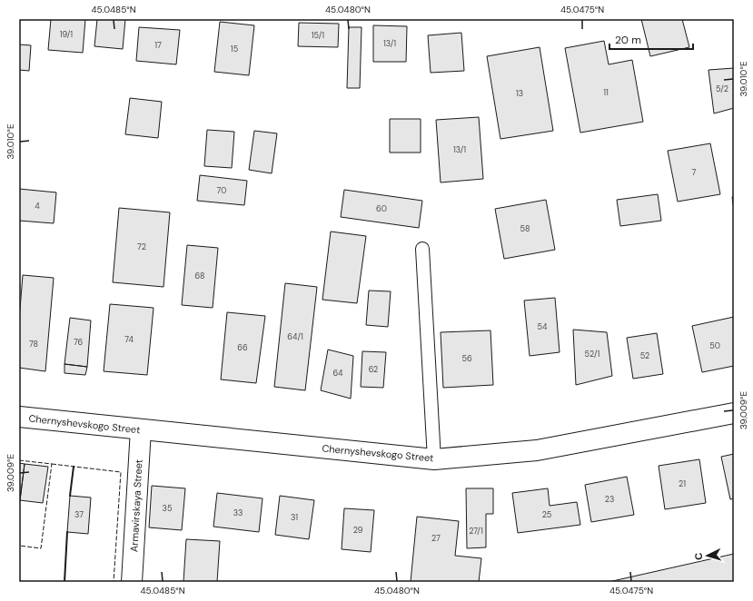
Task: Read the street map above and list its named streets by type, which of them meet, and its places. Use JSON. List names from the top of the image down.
{
  "streets": {
    "street": ["Chernyshevskogo Street", "Armavirskaya Street"]
  },
  "crossings": [
    ["Chernyshevskogo Street", "Armavirskaya Street"]
  ],
  "house_numbers": [
    "19/1",
    "15/1",
    "13/1",
    "17",
    "15",
    "5/2",
    "11",
    "13",
    "13/1",
    "7",
    "70",
    "4",
    "60",
    "58",
    "72",
    "68",
    "54",
    "64/1",
    "74",
    "76",
    "78",
    "50",
    "66",
    "52/1",
    "52",
    "56",
    "62",
    "64",
    "21",
    "23",
    "35",
    "33",
    "37",
    "25",
    "31",
    "29",
    "27/1",
    "27"
  ],
  "scale_bar": "20 m",
  "north": "left",
  "coordinates": [
    "45.0485°N",
    "45.0480°N",
    "45.0475°N",
    "39.010°E",
    "39.009°E"
  ]
}
